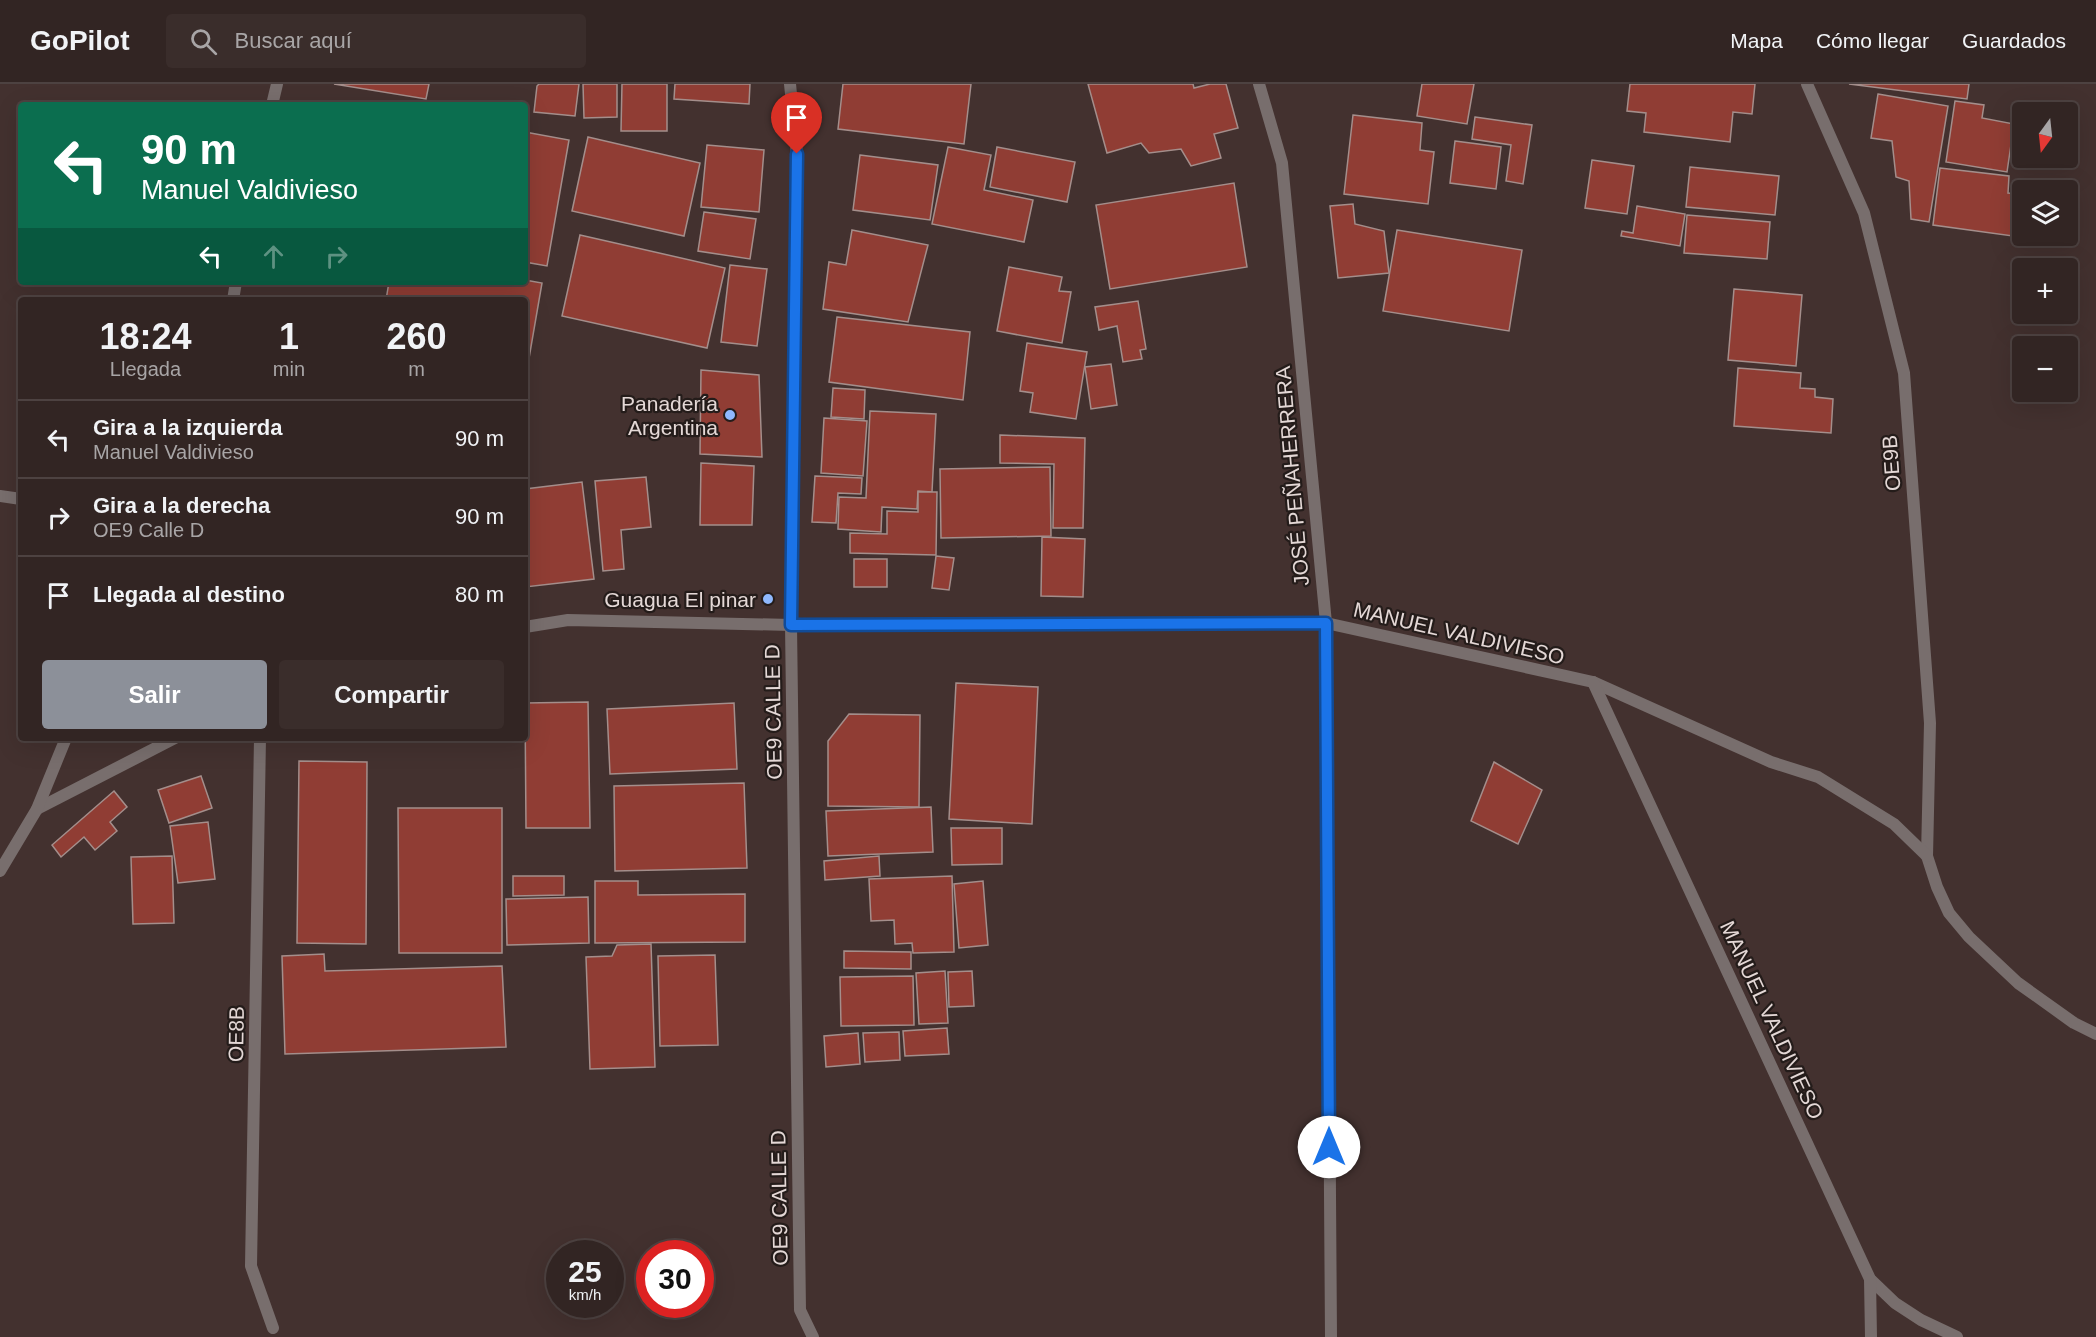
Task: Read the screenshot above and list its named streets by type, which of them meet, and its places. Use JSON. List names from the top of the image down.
{
  "streets": {
    "street": [
      "OE9B",
      "JOSÉ PEÑAHERRERA",
      "MANUEL VALDIVIESO",
      "OE9 CALLE D",
      "OE8B"
    ]
  },
  "crossings": [
    ["OE9B", "MANUEL VALDIVIESO"],
    ["JOSÉ PEÑAHERRERA", "MANUEL VALDIVIESO"],
    ["MANUEL VALDIVIESO", "OE9 CALLE D"]
  ],
  "places": ["Panadería Argentina", "Guagua El pinar"],
  "north": "bottom",
  "page": {
    "header": "GoPilot",
    "search": "Buscar aquí",
    "nav": ["Mapa", "Cómo llegar", "Guardados"],
    "map_buttons": ["+", "−"],
    "turn": ["90 m", "Manuel Valdivieso"],
    "eta": [
      "18:24",
      "Llegada",
      "1",
      "min",
      "260",
      "m"
    ],
    "list": [
      {
        "name": "Gira a la izquierda",
        "note": "Manuel Valdivieso",
        "value": "90 m"
      },
      {
        "name": "Gira a la derecha",
        "note": "OE9 Calle D",
        "value": "90 m"
      },
      {
        "name": "Llegada al destino",
        "value": "80 m"
      }
    ],
    "buttons": ["Salir", "Compartir"],
    "speed": "25 km/h",
    "limit": "30"
  }
}
